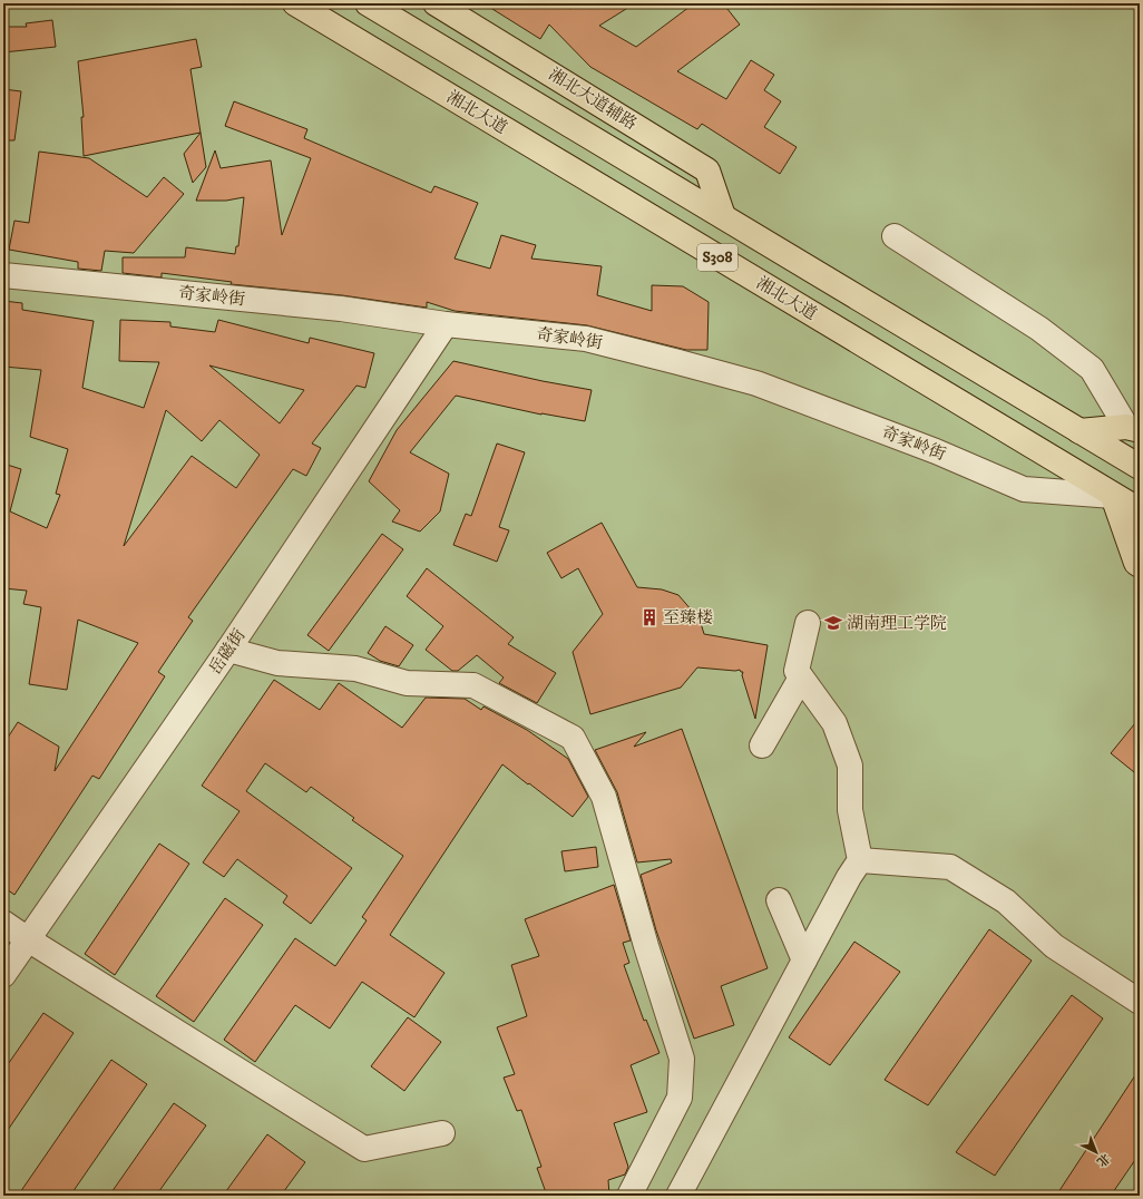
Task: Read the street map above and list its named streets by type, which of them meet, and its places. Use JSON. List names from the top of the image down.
{
  "streets": {
    "main road": ["湘北大道辅路", "湘北大道", "S308"],
    "street": ["奇家岭街", "岳磁街"]
  },
  "crossings": [
    ["湘北大道辅路", "S308"],
    ["湘北大道", "奇家岭街"],
    ["奇家岭街", "岳磁街"]
  ],
  "places": {
    "building": ["至臻楼"],
    "school or university": ["湖南理工学院"]
  },
  "north": "bottom right"
}
